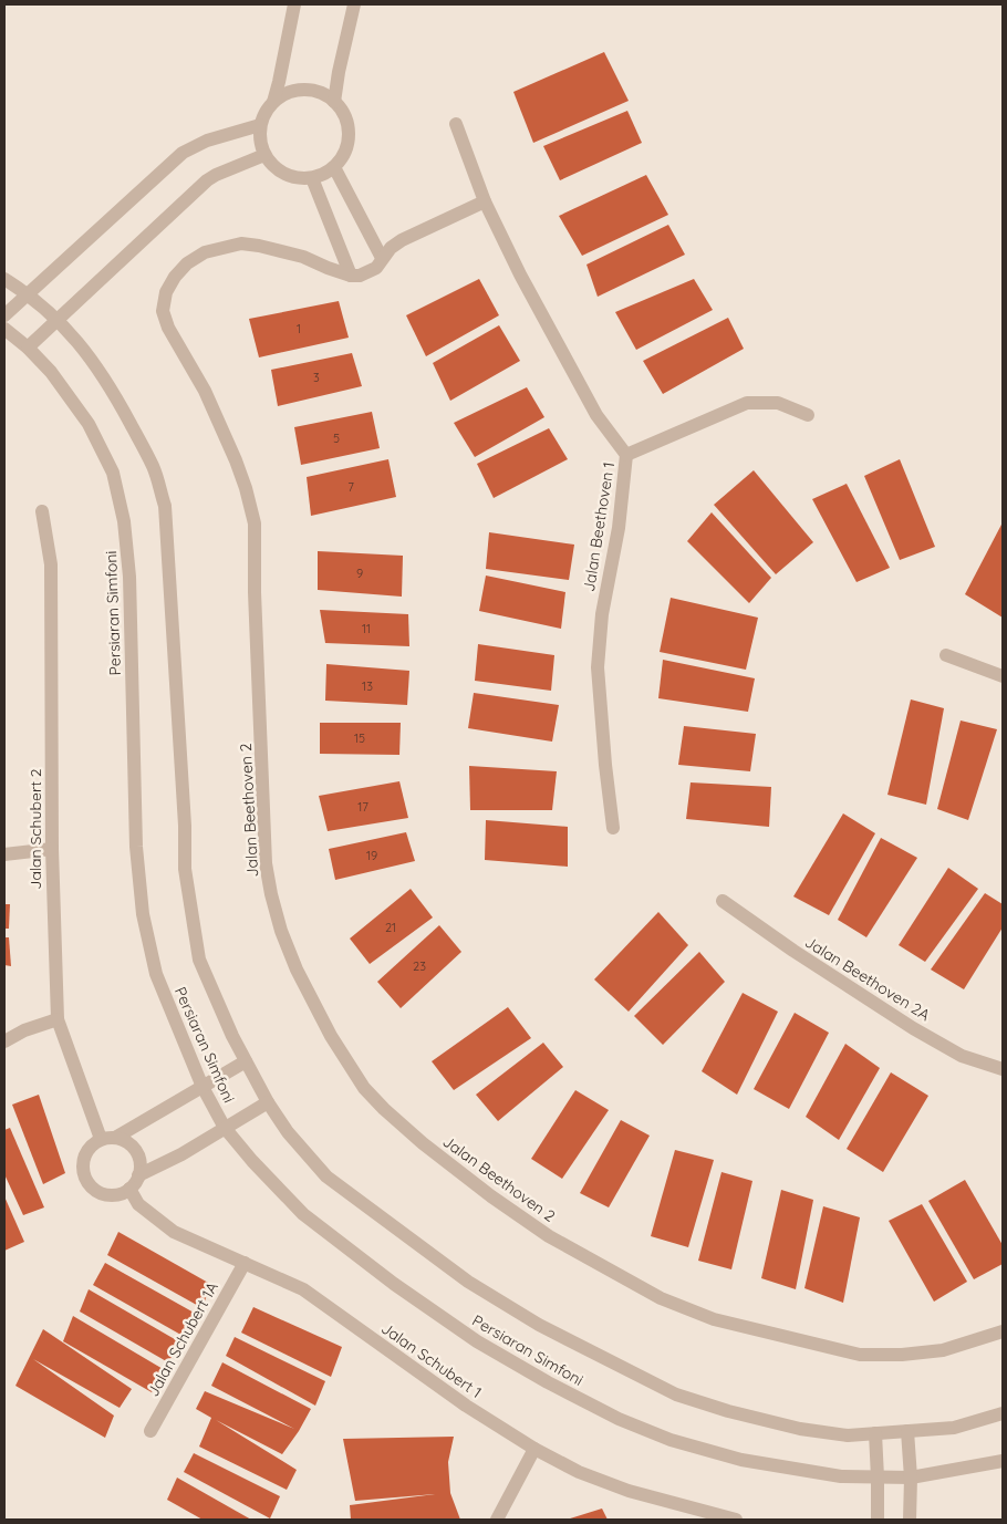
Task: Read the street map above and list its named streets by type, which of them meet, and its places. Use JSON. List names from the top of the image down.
{
  "streets": {
    "street": [
      "Jalan Beethoven 1",
      "Persiaran Simfoni",
      "Jalan Beethoven 2",
      "Jalan Schubert 2",
      "Jalan Beethoven 2A",
      "Jalan Schubert 1A",
      "Jalan Schubert 1"
    ]
  },
  "crossings": [
    ["Jalan Schubert 2", "Jalan Schubert 1"],
    ["Jalan Schubert 1A", "Jalan Schubert 1"]
  ],
  "house_numbers": [
    "1",
    "3",
    "5",
    "7",
    "9",
    "11",
    "13",
    "15",
    "17",
    "19",
    "21",
    "23"
  ]
}
